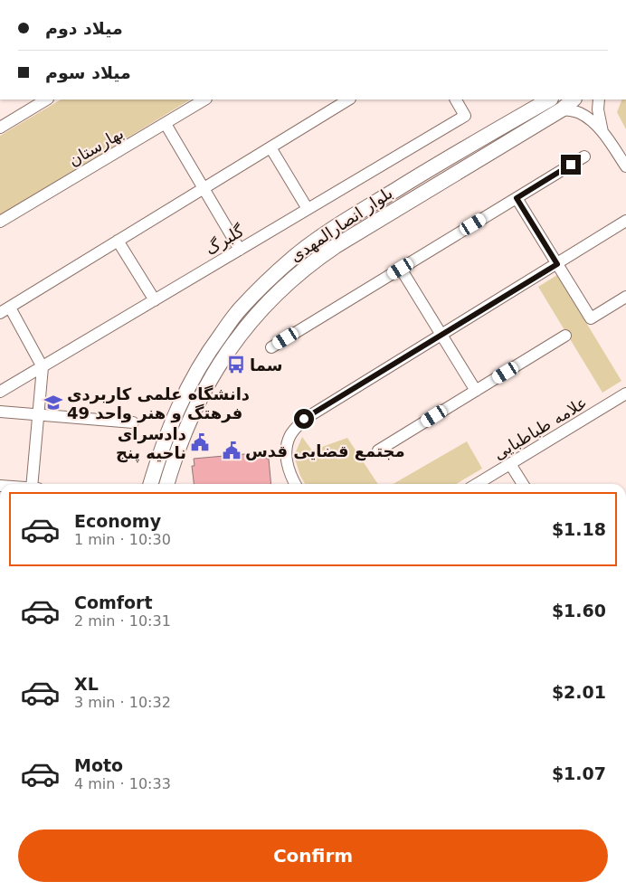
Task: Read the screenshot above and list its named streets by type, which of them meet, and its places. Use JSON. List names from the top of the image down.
{
  "streets": {
    "main road": ["بلوار انصارالمهدی"],
    "street": ["بهارستان", "گلبرگ", "علامه طباطبایی"]
  },
  "places": {
    "bus stop": ["سما"],
    "school or university": ["دانشگاه علمی کاربردی فرهتگ و هنر واحد 49"],
    "public building": ["دادسرای ناحیه پنج", "مجتمع قضایی قدس"]
  },
  "page": {
    "banner": ["میلاد دوم", "میلاد سوم"],
    "list": [
      {
        "name": "Economy",
        "note": "1 min · 10:30",
        "value": "$1.18"
      },
      {
        "name": "Comfort",
        "note": "2 min · 10:31",
        "value": "$1.60"
      },
      {
        "name": "XL",
        "note": "3 min · 10:32",
        "value": "$2.01"
      },
      {
        "name": "Moto",
        "note": "4 min · 10:33",
        "value": "$1.07"
      }
    ],
    "buttons": "Confirm"
  }
}
